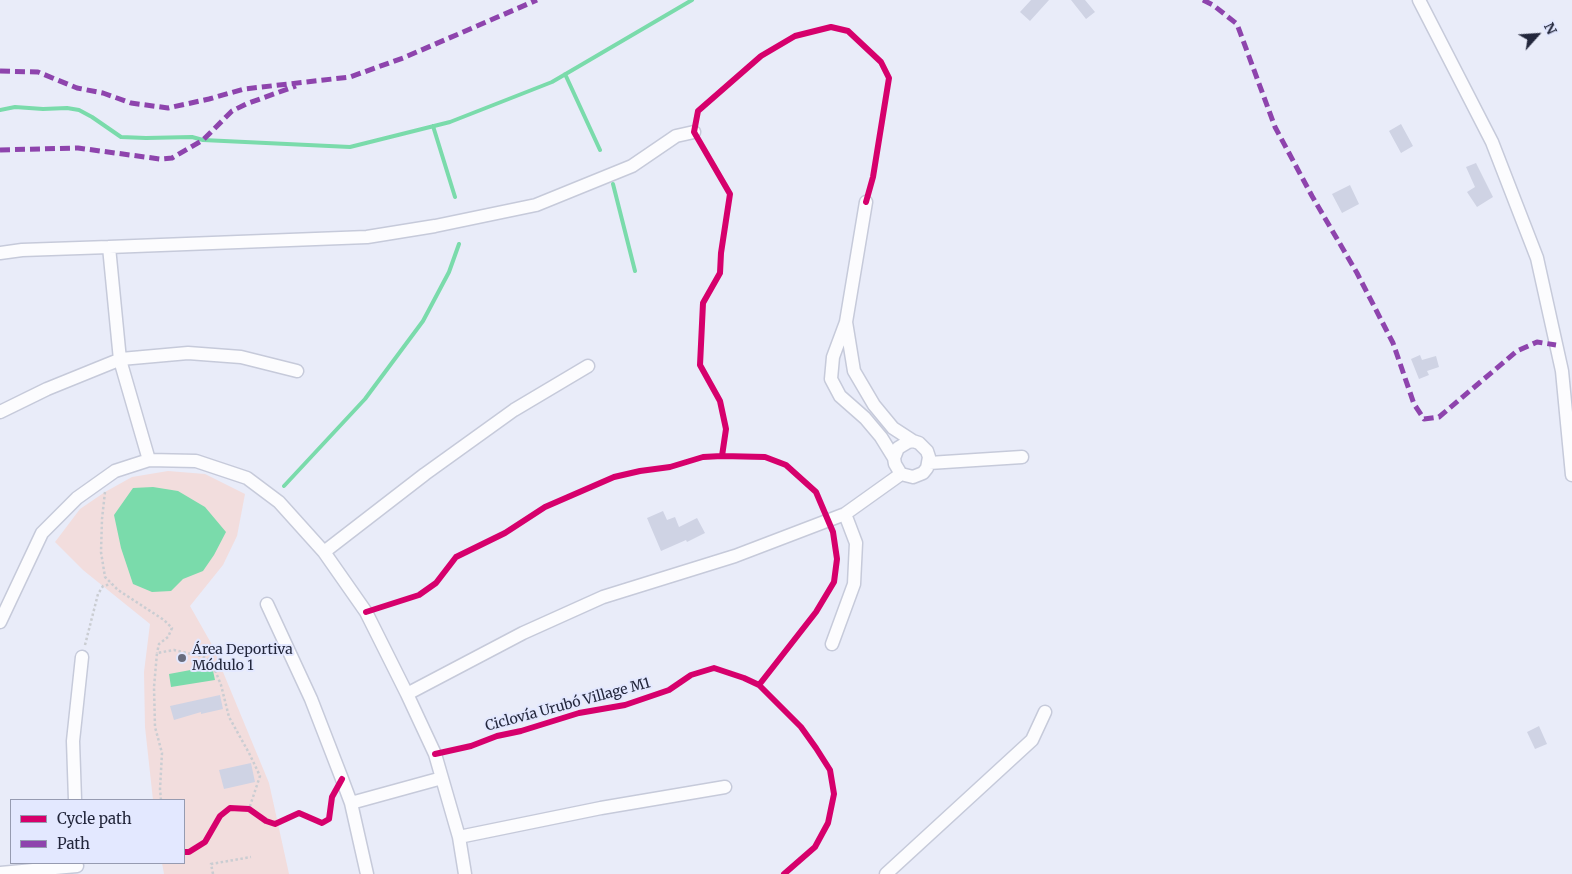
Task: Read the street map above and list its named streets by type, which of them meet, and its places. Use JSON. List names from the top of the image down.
{
  "streets": {
    "cycle path": ["Ciclovía Urubó Village M1"]
  },
  "places": ["Área Deportiva Módulo 1"],
  "legend": ["Cycle path", "Path"],
  "north": "top right"
}
